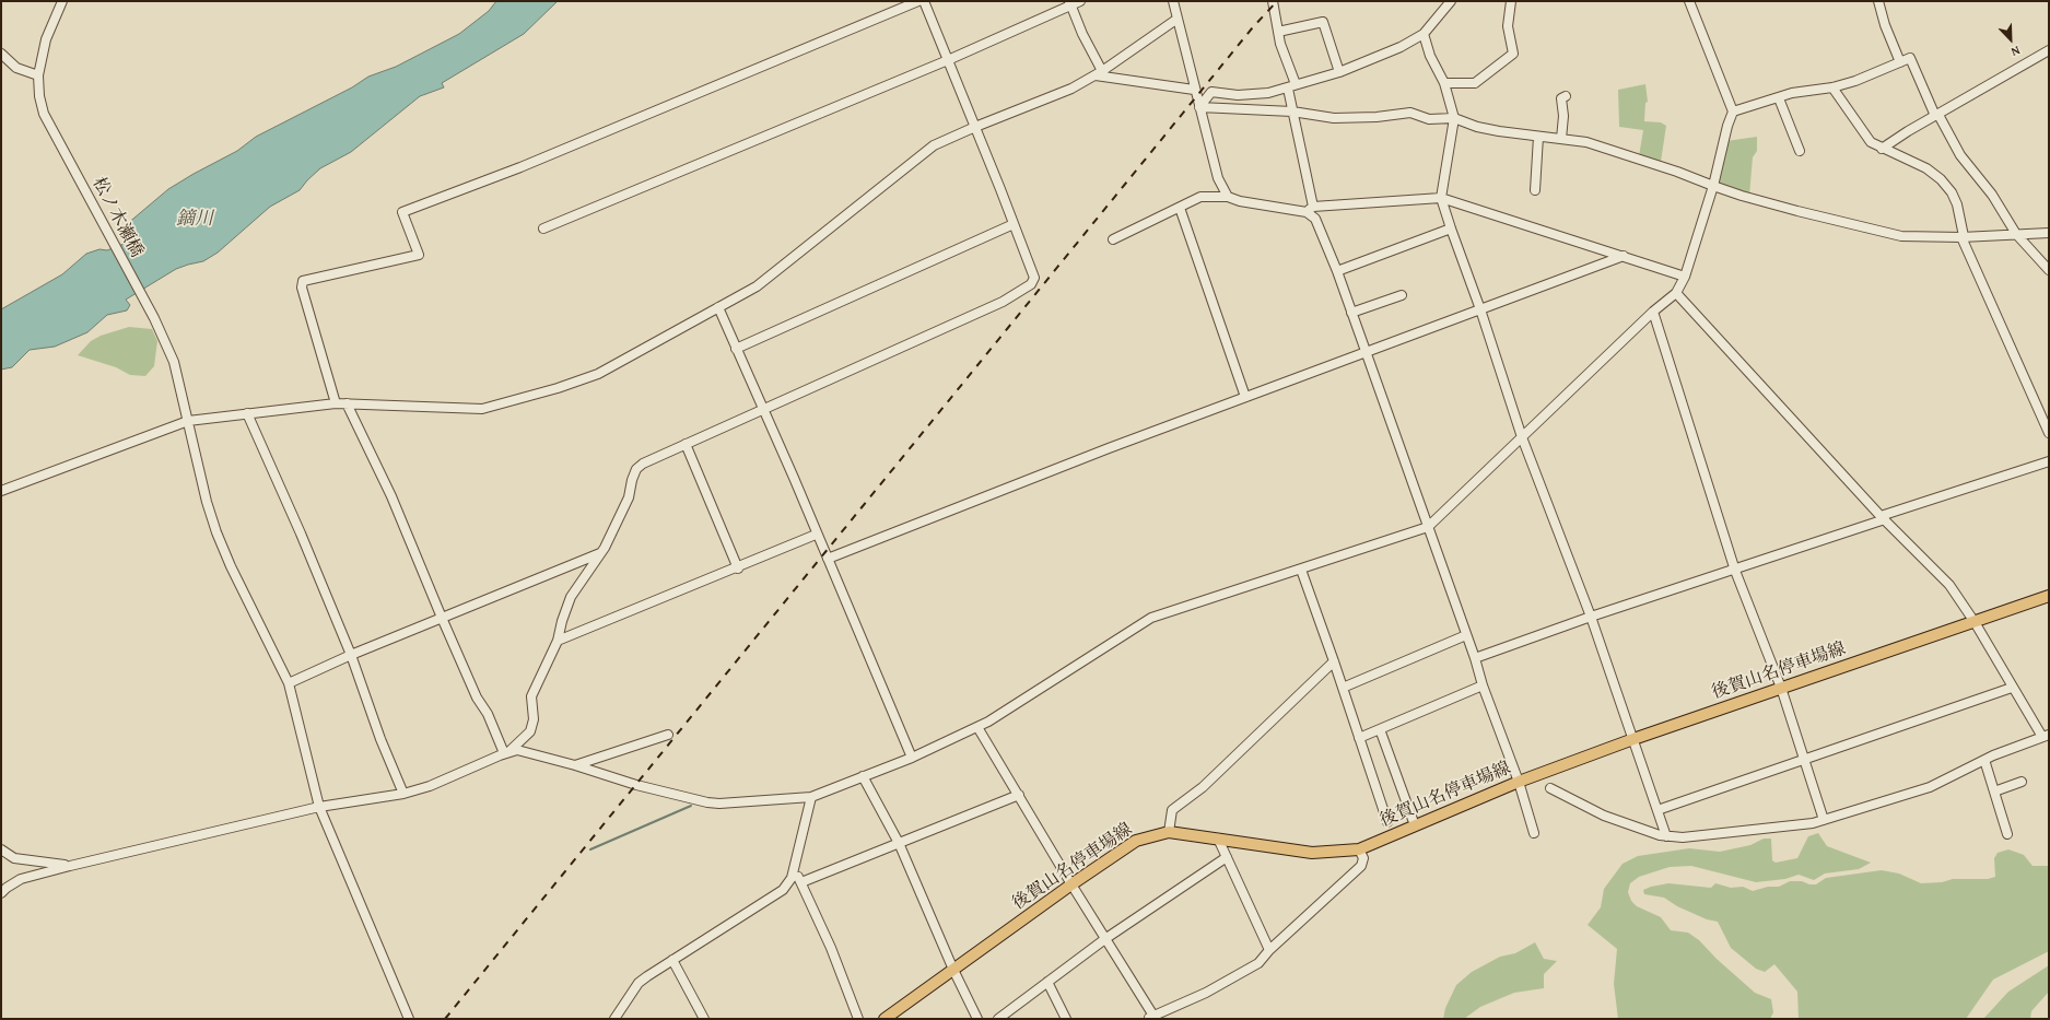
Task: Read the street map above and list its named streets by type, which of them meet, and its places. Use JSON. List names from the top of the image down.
{
  "streets": {
    "main road": ["後賀山名停車場線"],
    "street": ["松ノ木瀬橋"]
  },
  "water": ["鏑川"],
  "north": "bottom right"
}
